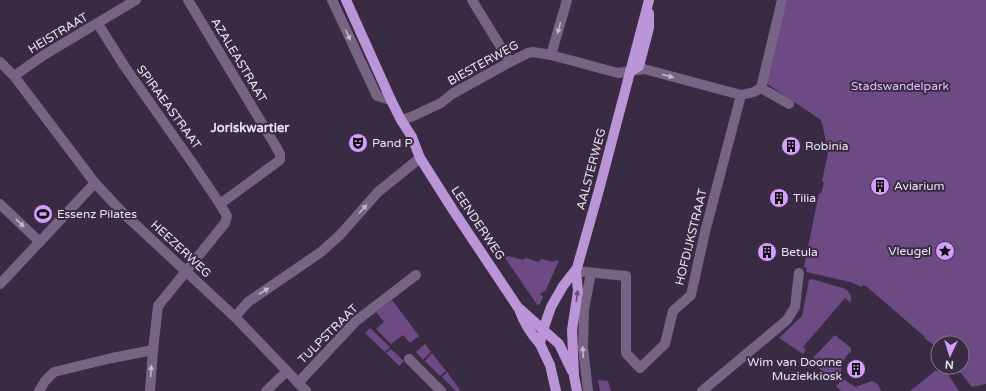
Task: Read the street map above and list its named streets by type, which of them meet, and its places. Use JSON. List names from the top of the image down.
{
  "streets": {
    "main road": ["AALSTERWEG", "LEENDERWEG"],
    "street": [
      "HEISTRAAT",
      "AZALEASTRAAT",
      "BIESTERWEG",
      "SPIRAEASTRAAT",
      "HOFDIJKSTRAAT",
      "HEEZERWEG",
      "TULPSTRAAT"
    ]
  },
  "crossings": [
    ["HEISTRAAT", "SPIRAEASTRAAT"],
    ["HEISTRAAT", "HEEZERWEG"],
    ["AZALEASTRAAT", "SPIRAEASTRAAT"],
    ["BIESTERWEG", "AALSTERWEG"],
    ["BIESTERWEG", "LEENDERWEG"],
    ["BIESTERWEG", "HOFDIJKSTRAAT"],
    ["SPIRAEASTRAAT", "HEEZERWEG"],
    ["AALSTERWEG", "LEENDERWEG"],
    ["HEEZERWEG", "TULPSTRAAT"]
  ],
  "districts": ["Joriskwartier"],
  "parks": ["Stadswandelpark"],
  "places": {
    "theatre": ["Pand P"],
    "building": [
      "Robinia",
      "Aviarium",
      "Tilia",
      "Betula",
      "Wim van Doorne Muziekkiosk"
    ],
    "sports": ["Essenz Pilates"],
    "place": ["Vleugel"]
  },
  "north": "bottom"
}
